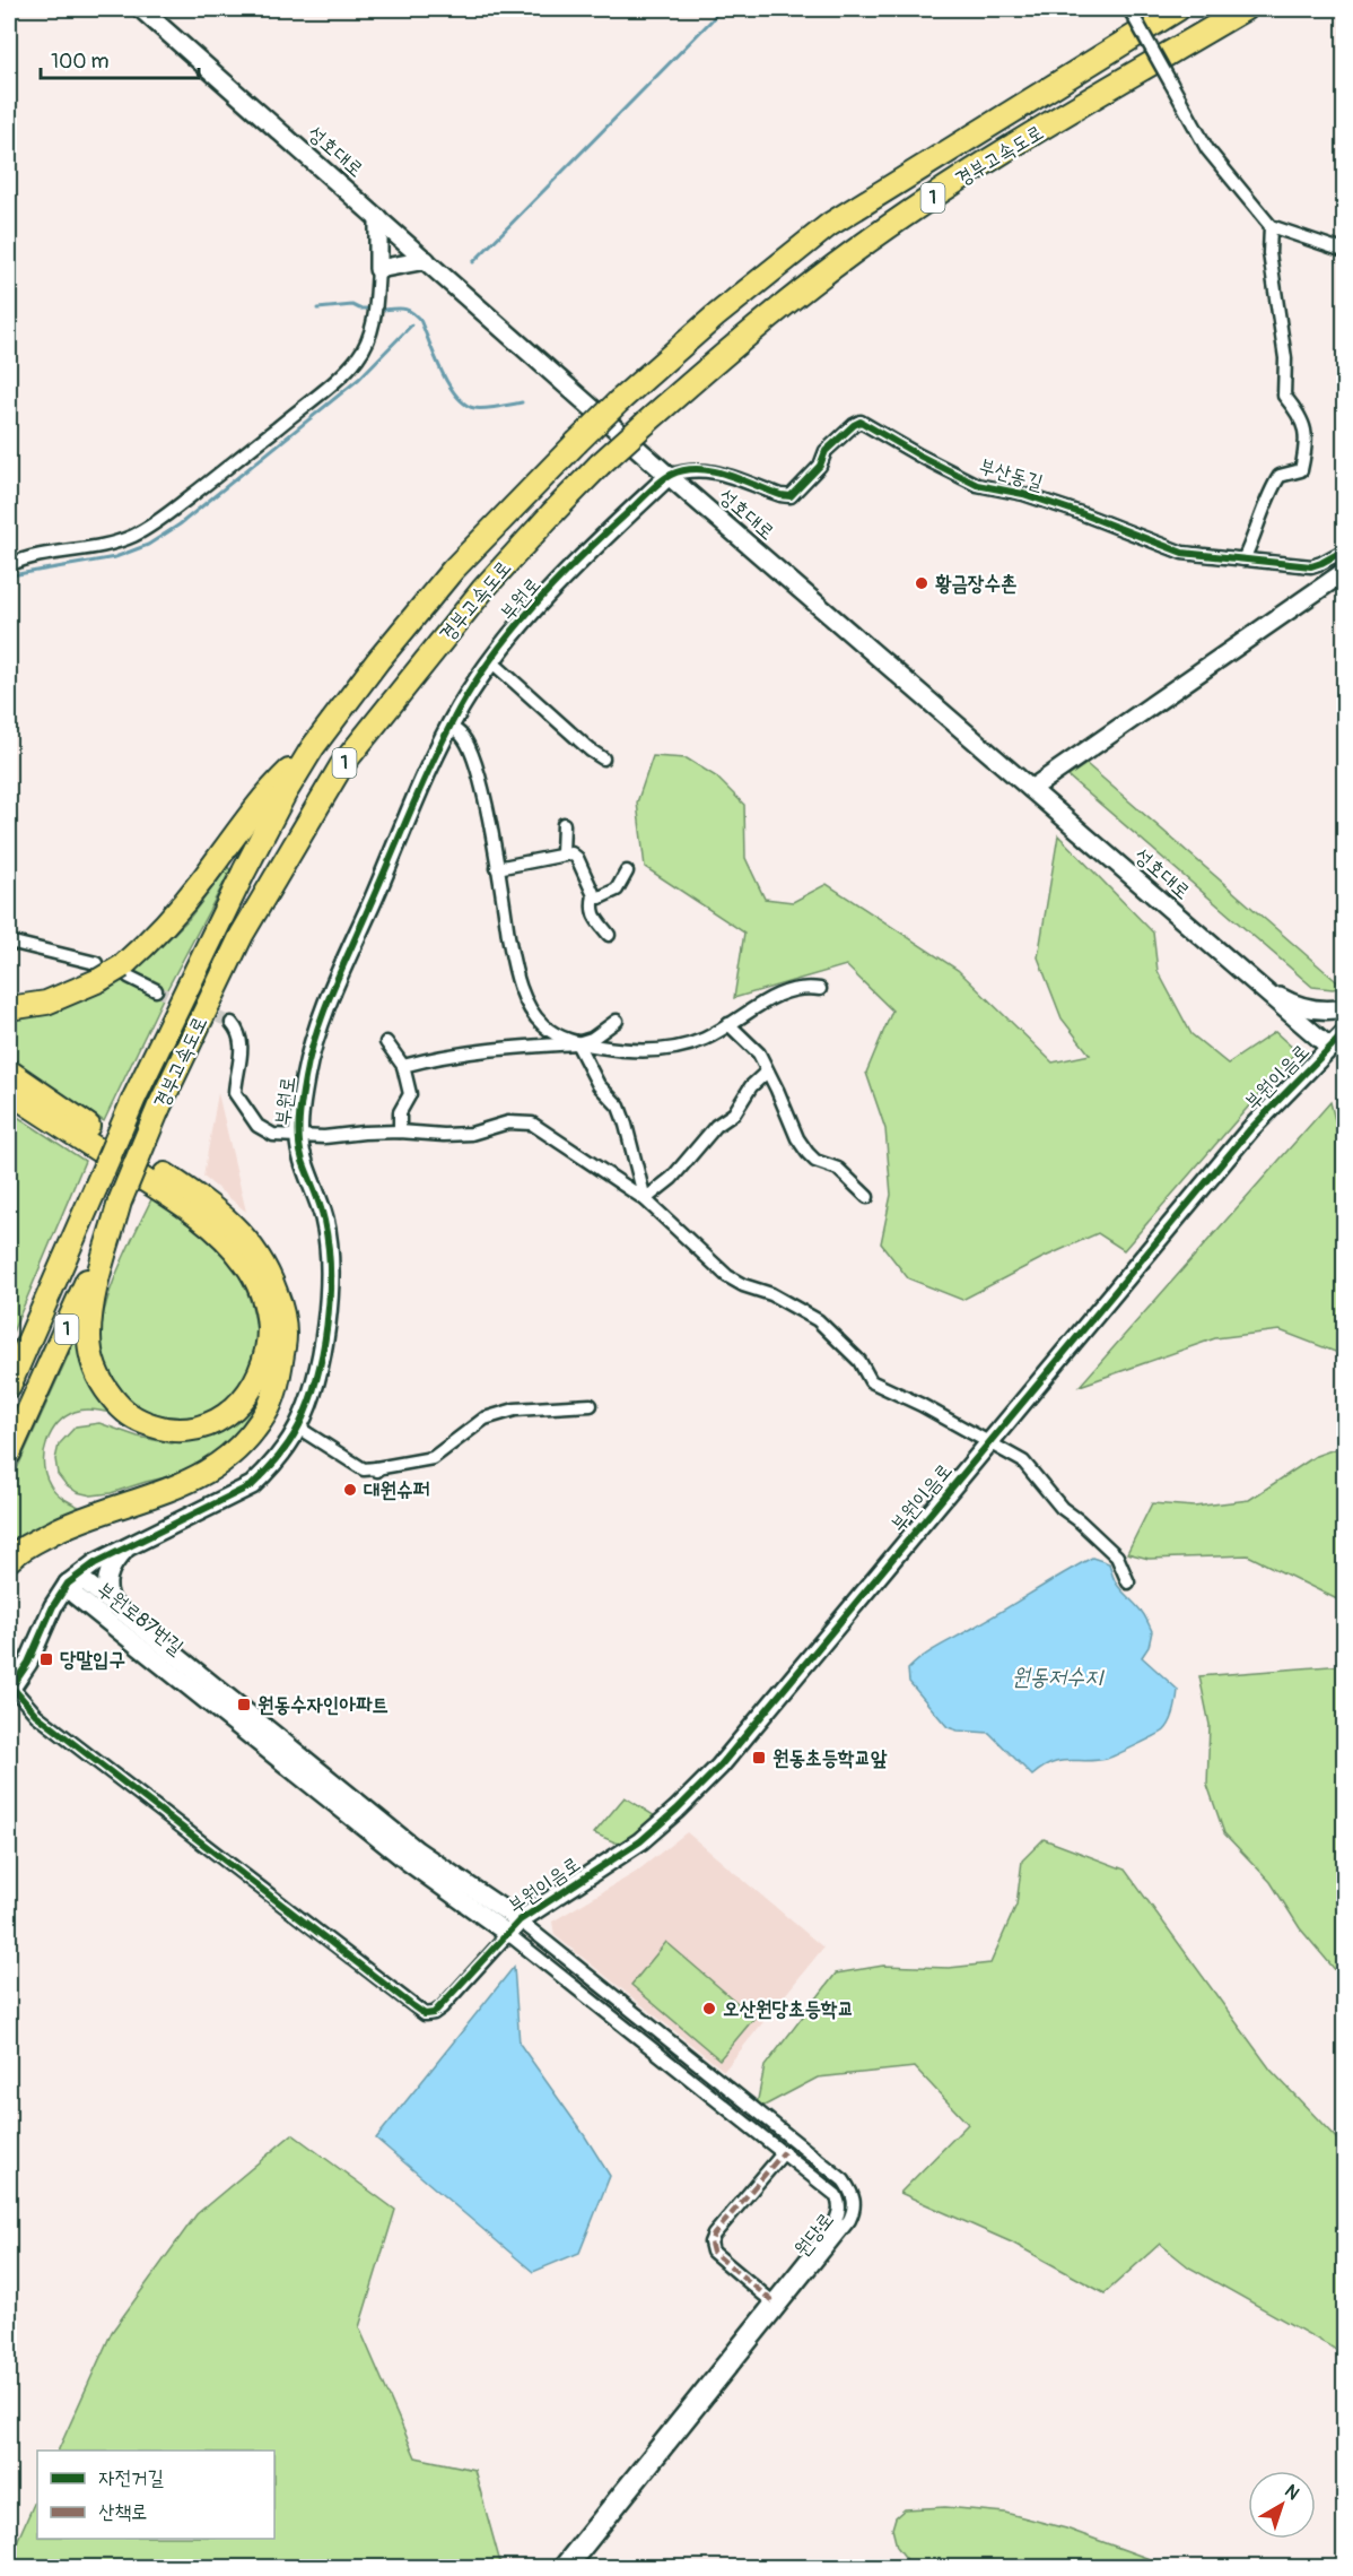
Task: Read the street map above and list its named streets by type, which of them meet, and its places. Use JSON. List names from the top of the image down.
{
  "streets": {
    "highway": ["경부고속도로", "1"],
    "street": [
      "성호대로",
      "부산동길",
      "부원로",
      "부원이음로",
      "부원로87번길",
      "원당로"
    ]
  },
  "crossings": [
    ["성호대로", "부산동길"],
    ["성호대로", "부원로"],
    ["성호대로", "부원이음로"],
    ["부산동길", "부원로"],
    ["부원로", "부원로87번길"],
    ["부원이음로", "부원로87번길"],
    ["부원이음로", "원당로"],
    ["부원로87번길", "원당로"]
  ],
  "water": ["원동저수지"],
  "places": {
    "other": ["황금장수촌", "대원슈퍼", "오산원당초등학교"],
    "transit": ["당말입구", "원동수자인아파트", "원동초등학교앞"]
  },
  "legend": ["자전거길", "산책로"],
  "scale_bar": "100 m",
  "north": "top right"
}
